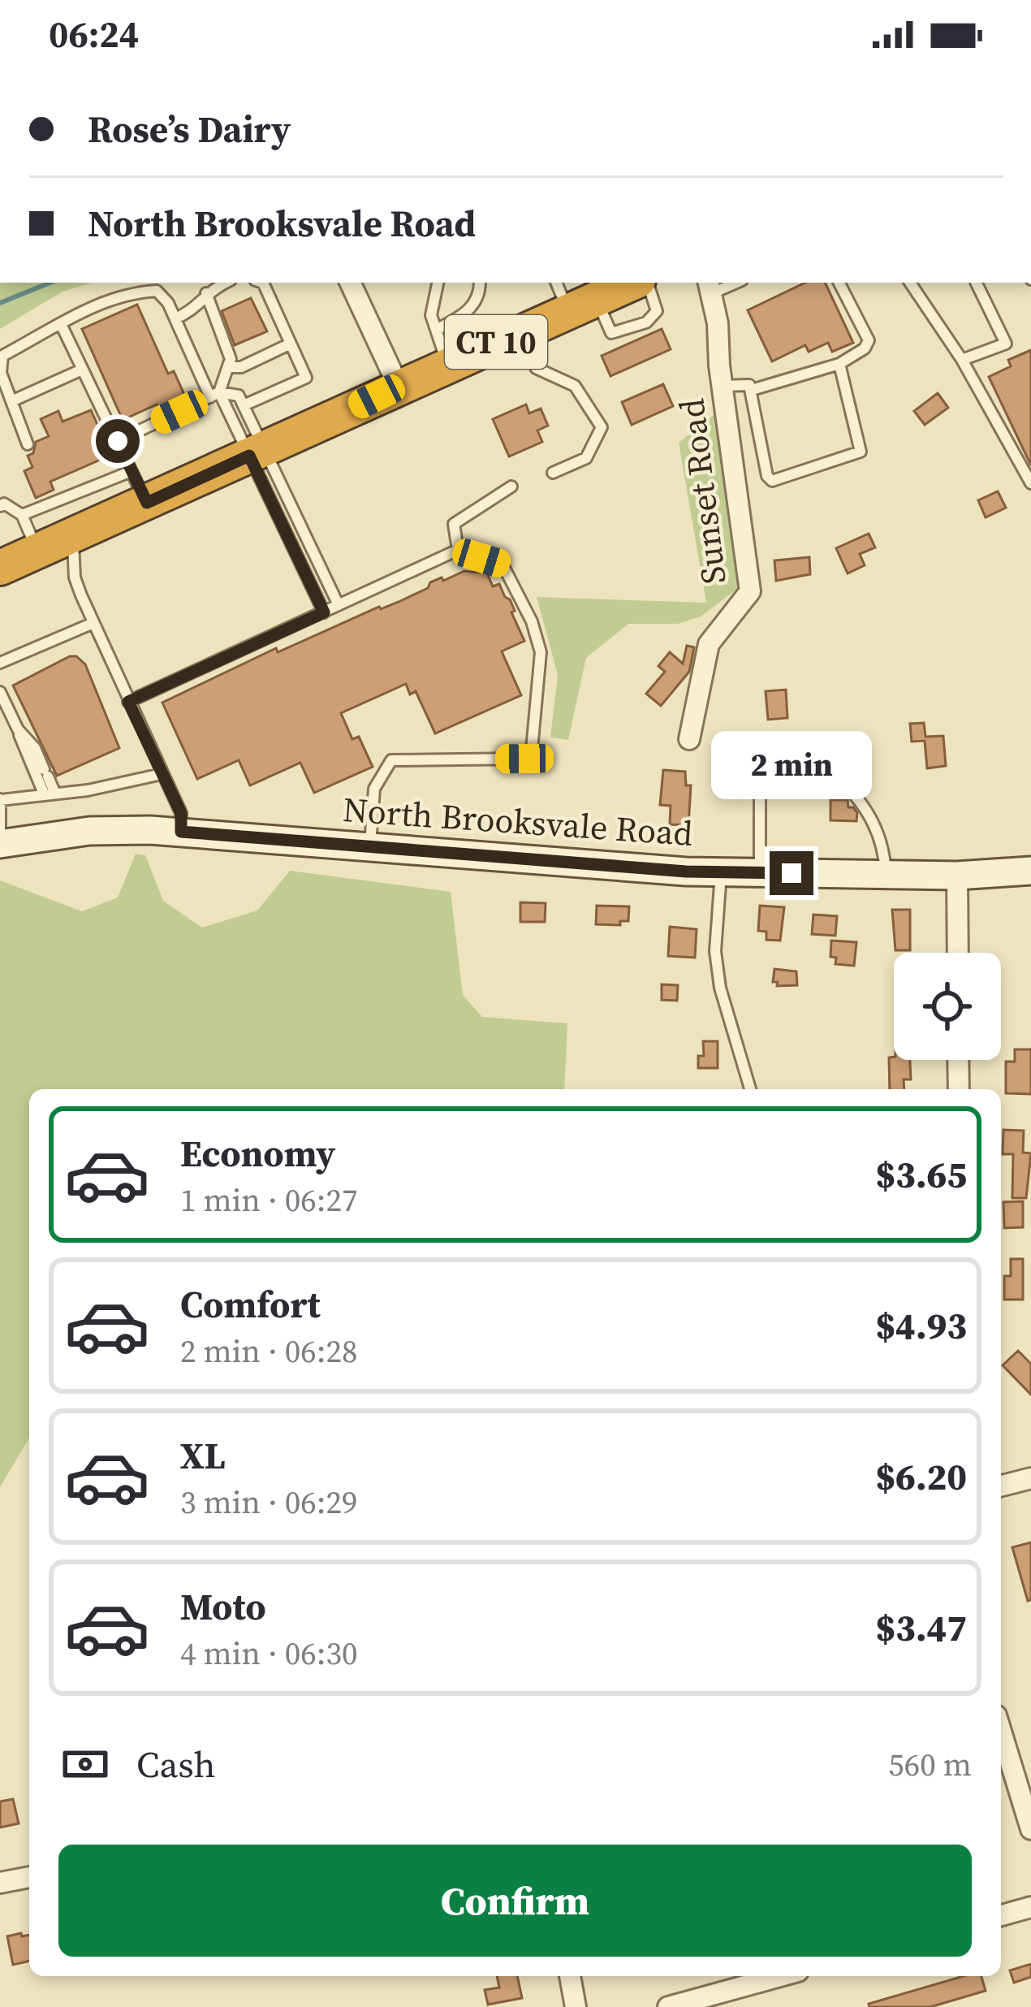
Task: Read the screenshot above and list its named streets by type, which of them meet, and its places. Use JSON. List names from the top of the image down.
{
  "streets": {
    "highway": ["CT 10"],
    "main road": ["North Brooksvale Road"],
    "street": ["Sunset Road"]
  },
  "page": {
    "status": "06:24",
    "banner": ["Rose’s Dairy", "North Brooksvale Road"],
    "bubble": "2 min",
    "list": [
      {
        "name": "Economy",
        "note": "1 min · 06:27",
        "value": "$3.65"
      },
      {
        "name": "Comfort",
        "note": "2 min · 06:28",
        "value": "$4.93"
      },
      {
        "name": "XL",
        "note": "3 min · 06:29",
        "value": "$6.20"
      },
      {
        "name": "Moto",
        "note": "4 min · 06:30",
        "value": "$3.47"
      }
    ],
    "pay": ["Cash", "560 m"],
    "buttons": "Confirm"
  }
}
